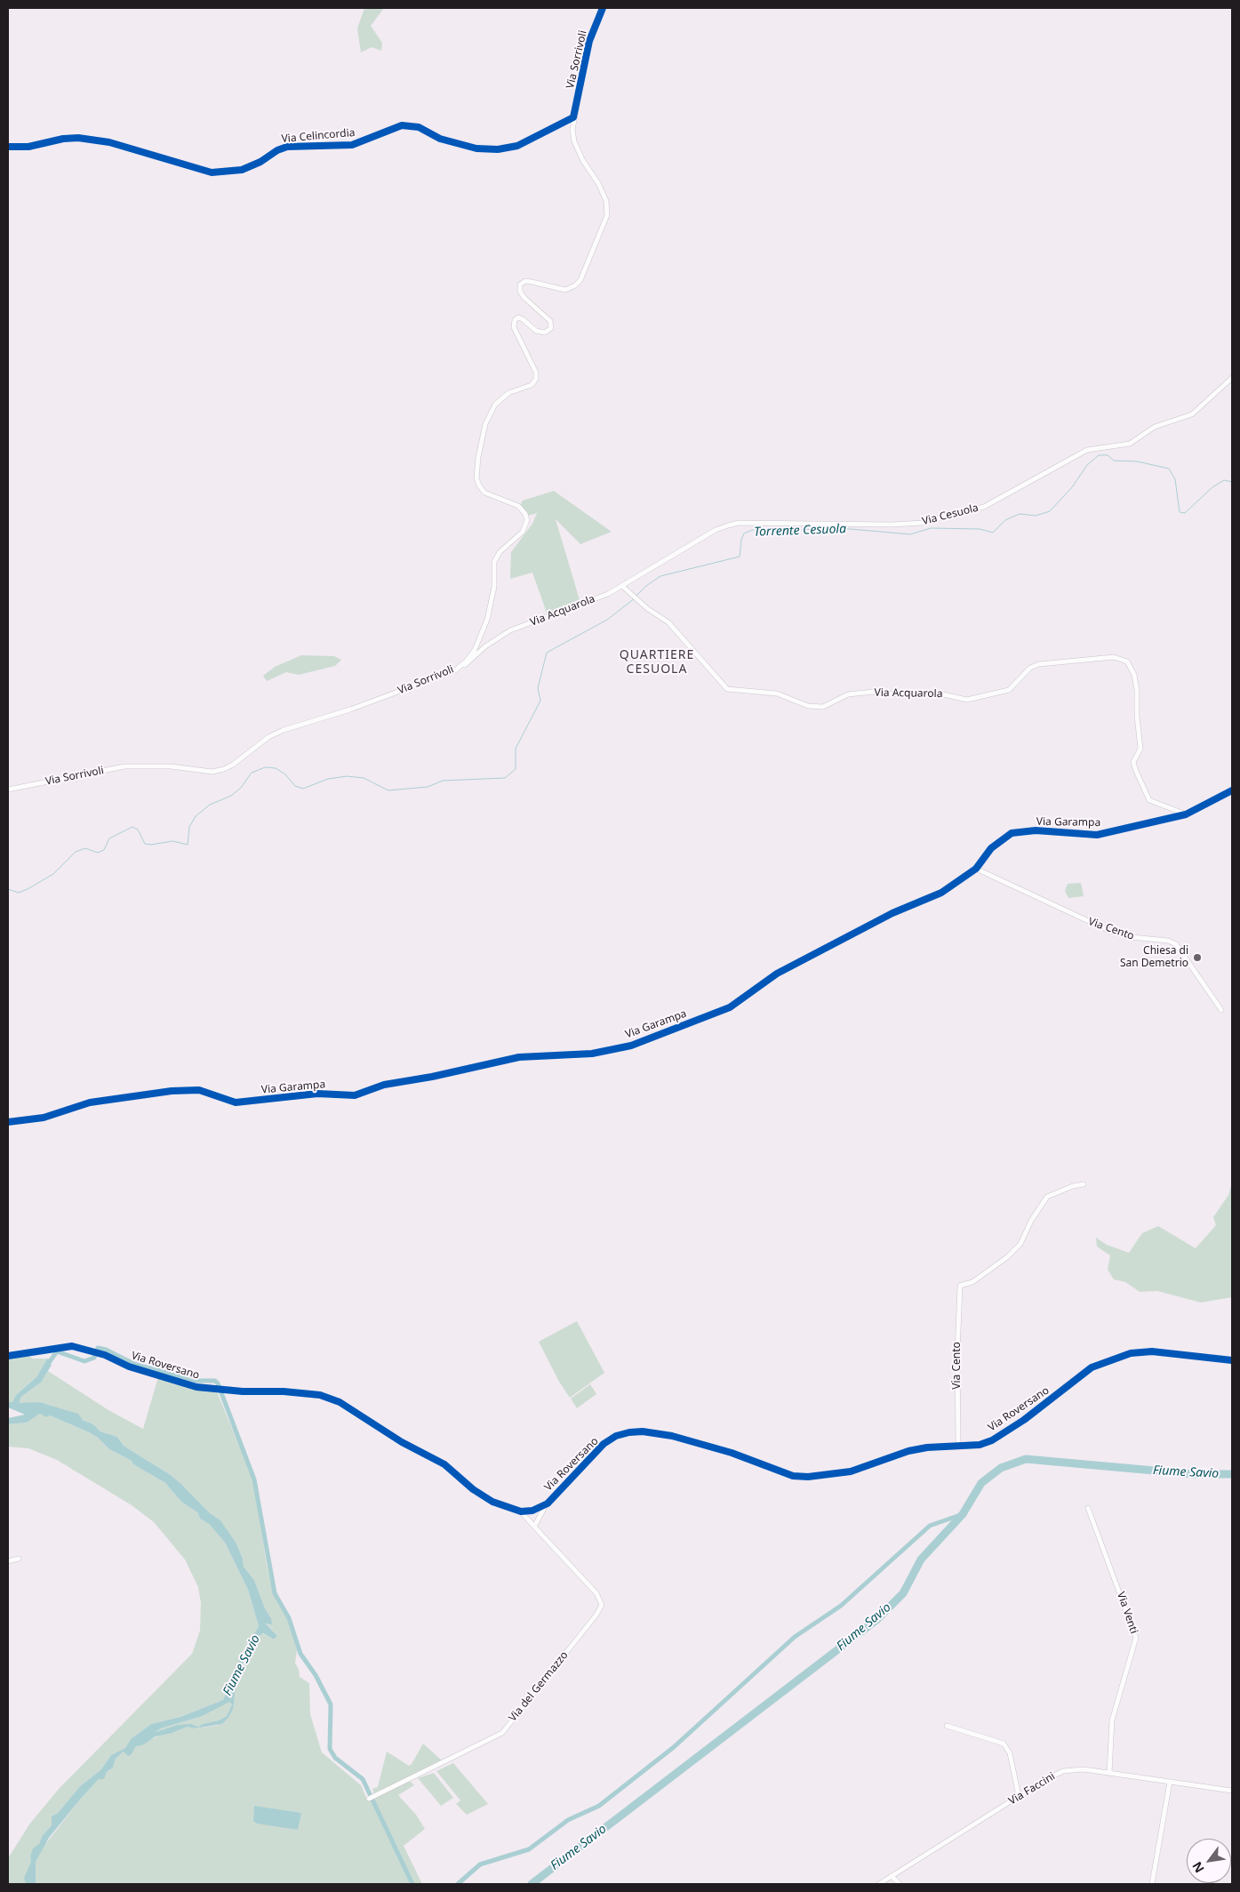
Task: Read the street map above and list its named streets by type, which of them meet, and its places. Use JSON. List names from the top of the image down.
{
  "streets": {
    "street": [
      "Via Sorrivoli",
      "Via Celincordia",
      "Via Cesuola",
      "Via Acquarola",
      "Via Garampa",
      "Via Cento",
      "Via Roversano",
      "Via Venti",
      "Via del Germazzo",
      "Via Faccini"
    ]
  },
  "crossings": [
    ["Via Sorrivoli", "Via Celincordia"],
    ["Via Sorrivoli", "Via Acquarola"],
    ["Via Cesuola", "Via Acquarola"],
    ["Via Acquarola", "Via Garampa"],
    ["Via Garampa", "Via Cento"],
    ["Via Cento", "Via Roversano"],
    ["Via Roversano", "Via del Germazzo"],
    ["Via Venti", "Via Faccini"]
  ],
  "districts": ["QUARTIERE CESUOLA"],
  "water": ["Torrente Cesuola", "Fiume Savio"],
  "places": ["Chiesa di San Demetrio"],
  "north": "bottom left"
}
